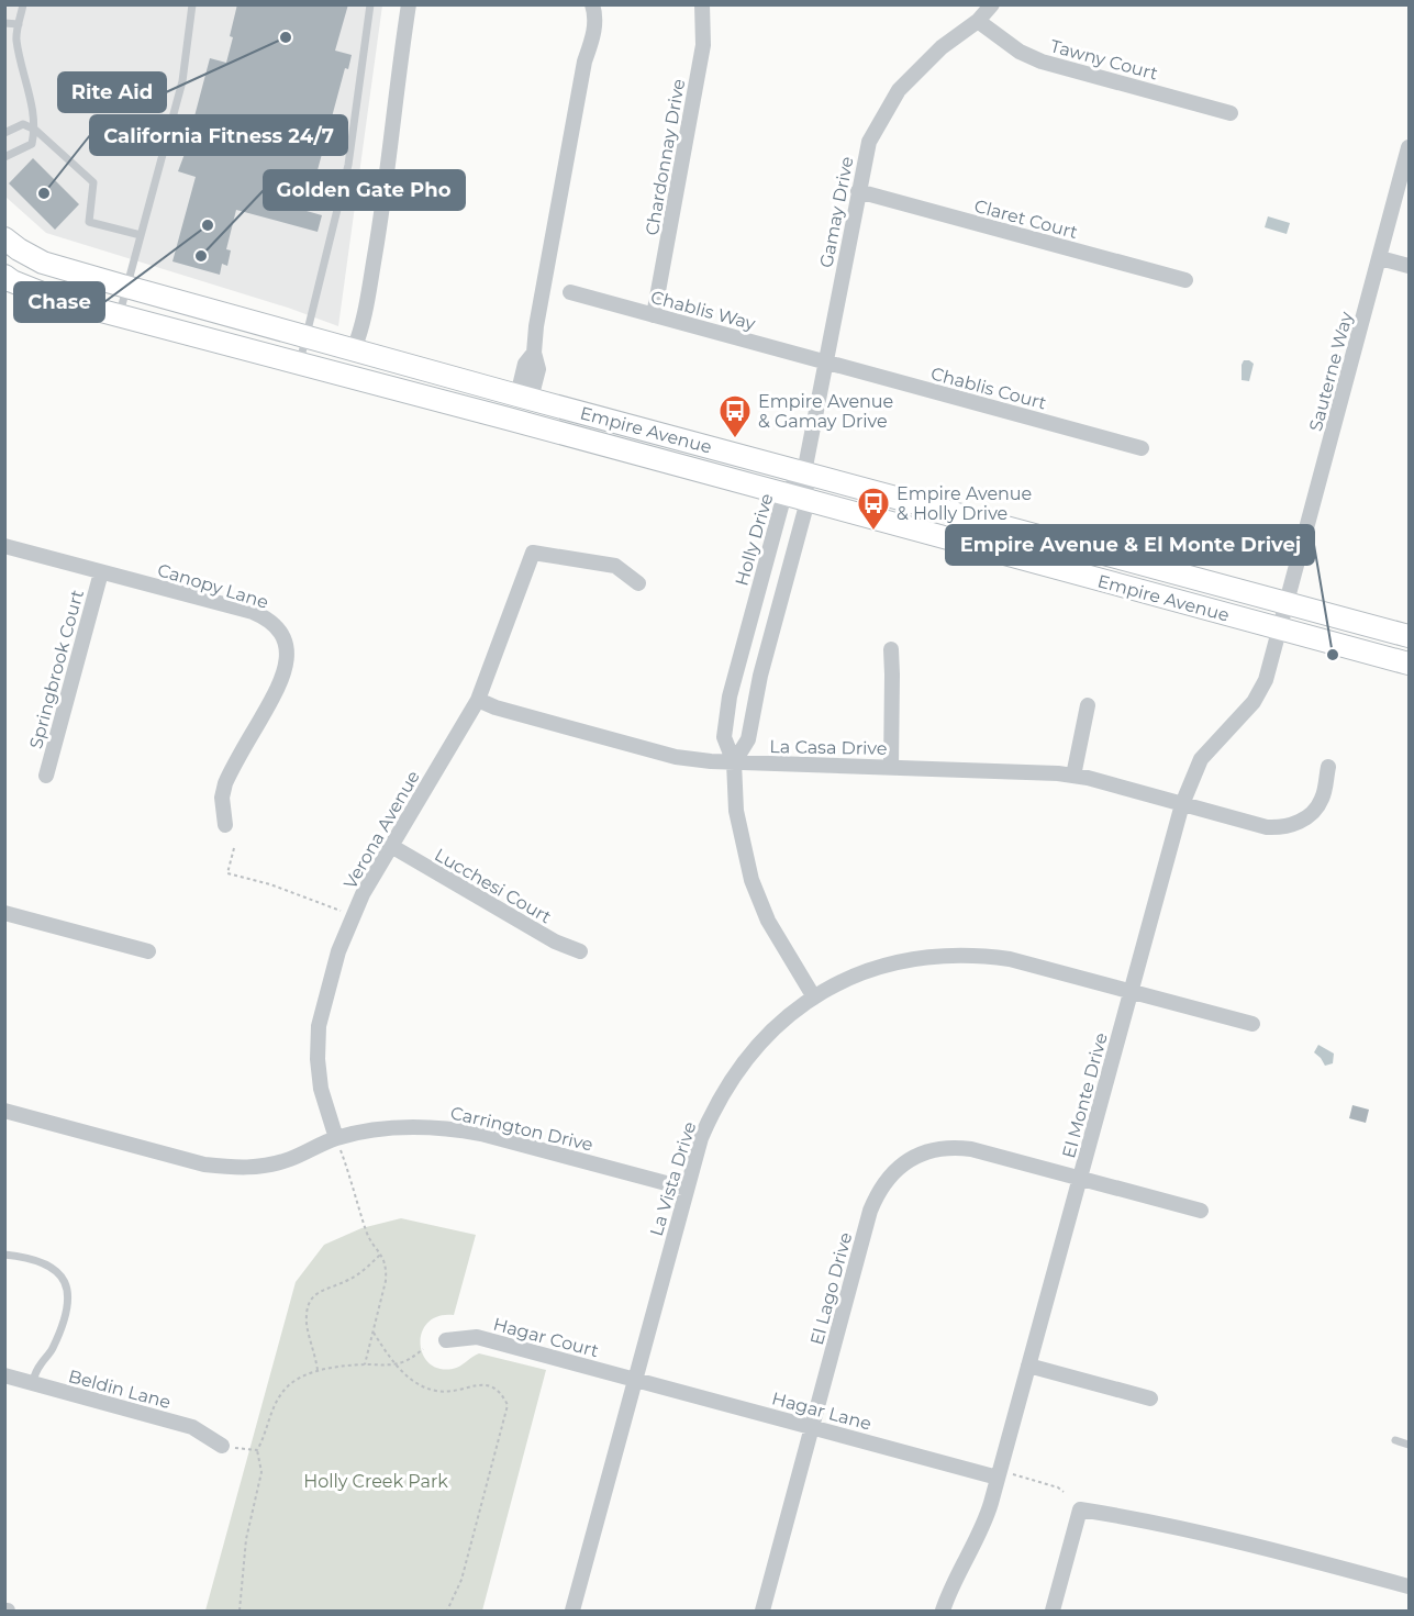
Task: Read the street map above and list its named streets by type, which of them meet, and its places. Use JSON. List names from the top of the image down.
{
  "streets": {
    "main road": ["Empire Avenue"],
    "street": [
      "Tawny Court",
      "Chardonnay Drive",
      "Gamay Drive",
      "Claret Court",
      "Chablis Way",
      "Sauterne Way",
      "Chablis Court",
      "Holly Drive",
      "Canopy Lane",
      "Springbrook Court",
      "La Casa Drive",
      "Verona Avenue",
      "Lucchesi Court",
      "El Monte Drive",
      "Carrington Drive",
      "La Vista Drive",
      "El Lago Drive",
      "Hagar Court",
      "Beldin Lane",
      "Hagar Lane"
    ]
  },
  "crossings": [
    ["Tawny Court", "Gamay Drive"],
    ["Chardonnay Drive", "Chablis Way"],
    ["Gamay Drive", "Claret Court"],
    ["Gamay Drive", "Chablis Way"],
    ["Gamay Drive", "Chablis Court"],
    ["Gamay Drive", "Empire Avenue"],
    ["Gamay Drive", "Holly Drive"],
    ["Chablis Way", "Chablis Court"],
    ["Sauterne Way", "Empire Avenue"],
    ["Sauterne Way", "El Monte Drive"],
    ["Empire Avenue", "Holly Drive"],
    ["Empire Avenue", "El Monte Drive"],
    ["Holly Drive", "La Casa Drive"],
    ["Holly Drive", "La Vista Drive"],
    ["Canopy Lane", "Springbrook Court"],
    ["La Casa Drive", "Verona Avenue"],
    ["La Casa Drive", "El Monte Drive"],
    ["Verona Avenue", "Lucchesi Court"],
    ["Verona Avenue", "Carrington Drive"],
    ["El Monte Drive", "La Vista Drive"],
    ["El Monte Drive", "El Lago Drive"],
    ["El Monte Drive", "Hagar Lane"],
    ["Carrington Drive", "La Vista Drive"],
    ["La Vista Drive", "Hagar Court"],
    ["La Vista Drive", "Hagar Lane"],
    ["El Lago Drive", "Hagar Lane"],
    ["Hagar Court", "Hagar Lane"]
  ],
  "parks": ["Holly Creek Park"],
  "places": {
    "other": [
      "Rite Aid",
      "California Fitness 24/7",
      "Chase",
      "Golden Gate Pho",
      "Empire Avenue & El Monte Drivej"
    ],
    "bus stop": ["Empire Avenue & Gamay Drive", "Empire Avenue & Holly Drive"]
  }
}
